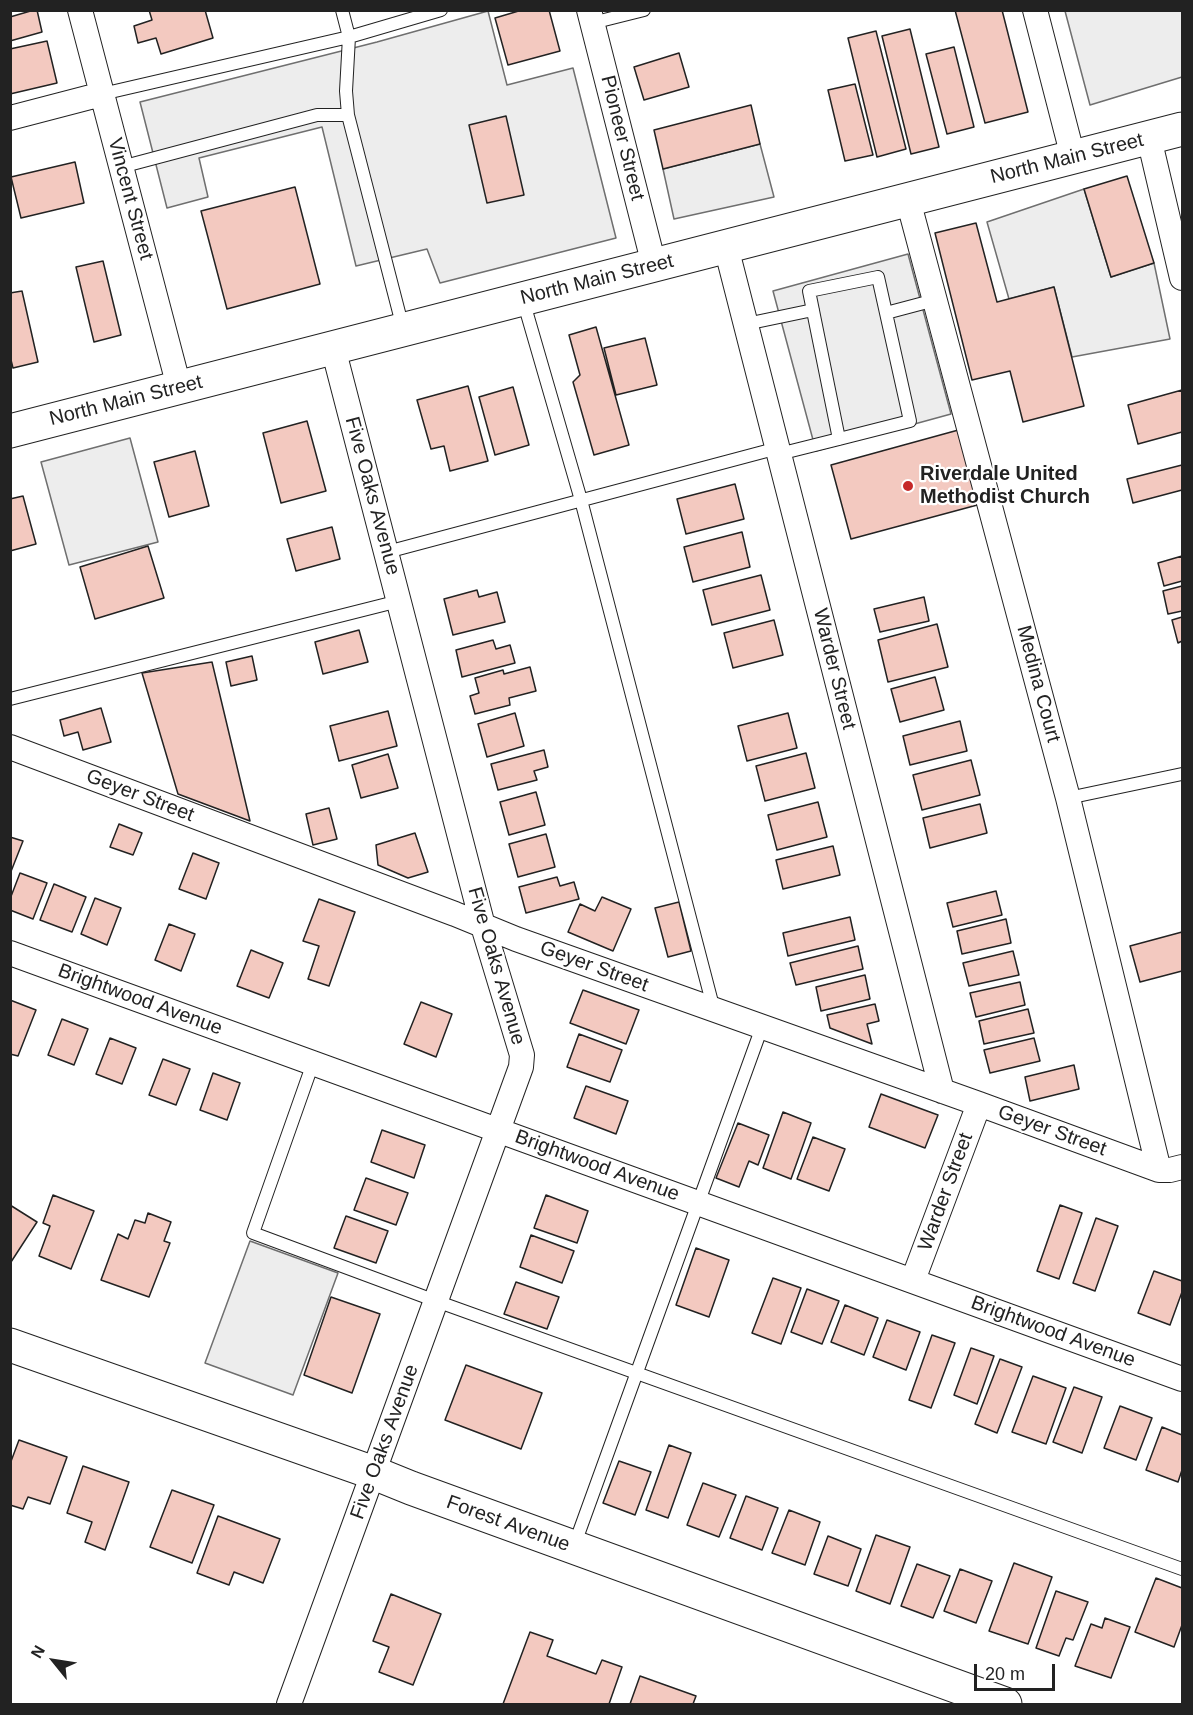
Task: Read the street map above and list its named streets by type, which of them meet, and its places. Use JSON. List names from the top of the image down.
{
  "streets": {
    "main road": ["North Main Street", "Forest Avenue"],
    "street": [
      "Pioneer Street",
      "Vincent Street",
      "Five Oaks Avenue",
      "Warder Street",
      "Medina Court",
      "Geyer Street",
      "Brightwood Avenue"
    ]
  },
  "crossings": [
    ["Pioneer Street", "North Main Street"],
    ["North Main Street", "Vincent Street"],
    ["North Main Street", "Five Oaks Avenue"],
    ["North Main Street", "Warder Street"],
    ["North Main Street", "Medina Court"],
    ["Five Oaks Avenue", "Geyer Street"],
    ["Five Oaks Avenue", "Brightwood Avenue"],
    ["Five Oaks Avenue", "Forest Avenue"],
    ["Warder Street", "Geyer Street"],
    ["Warder Street", "Brightwood Avenue"],
    ["Medina Court", "Geyer Street"]
  ],
  "places": ["Riverdale United Methodist Church"],
  "scale_bar": "20 m",
  "north": "top left"
}
